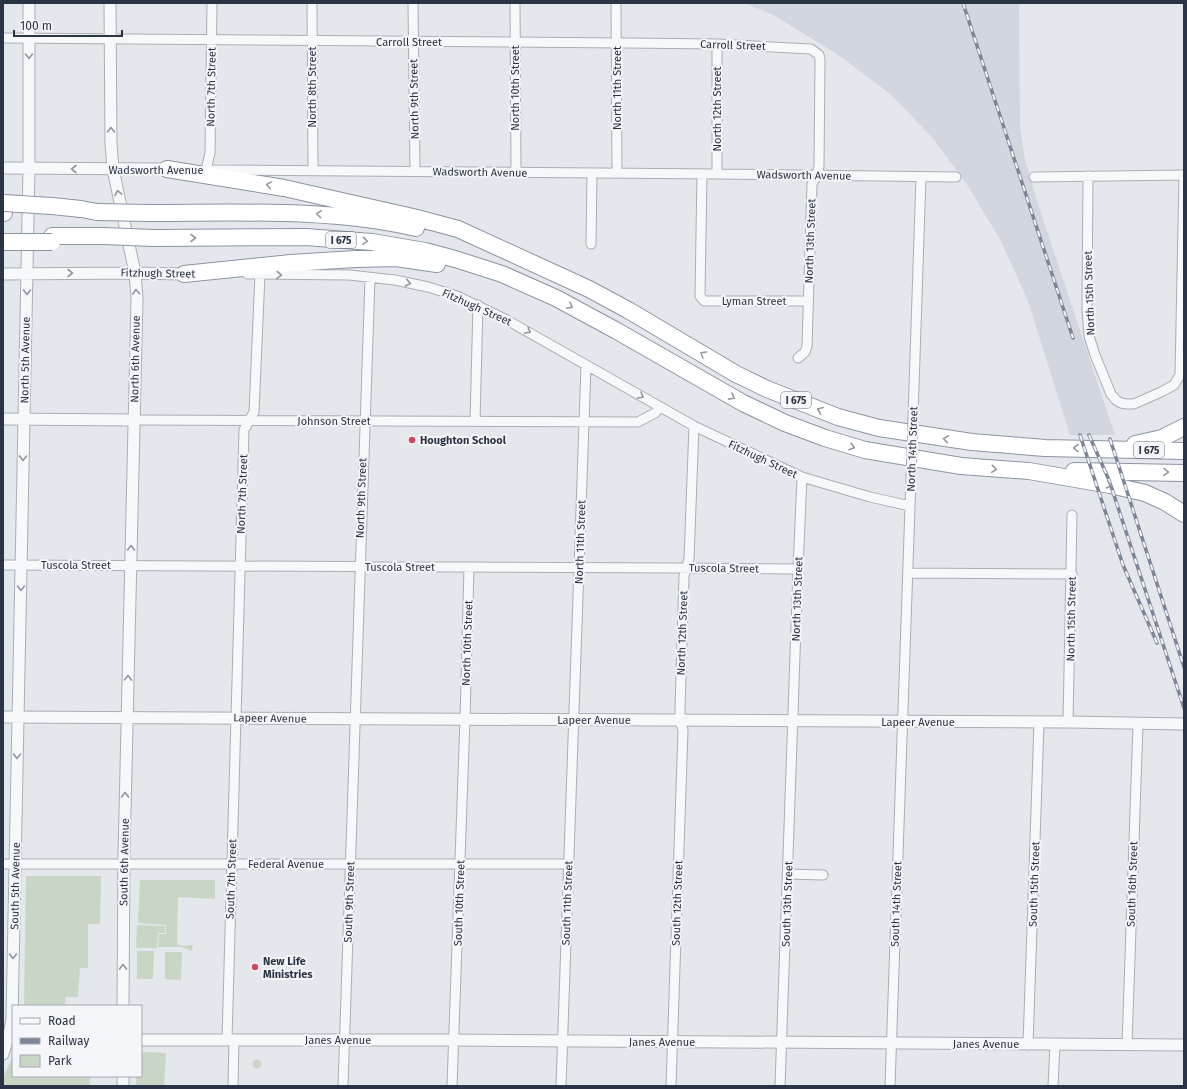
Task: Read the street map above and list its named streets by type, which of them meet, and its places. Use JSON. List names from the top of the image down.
{
  "streets": {
    "highway": ["I 675"],
    "street": [
      "Carroll Street",
      "North 7th Street",
      "North 8th Street",
      "North 10th Street",
      "North 11th Street",
      "North 9th Street",
      "North 12th Street",
      "Wadsworth Avenue",
      "North 13th Street",
      "Fitzhugh Street",
      "North 15th Street",
      "Lyman Street",
      "North 6th Avenue",
      "North 5th Avenue",
      "Johnson Street",
      "North 14th Street",
      "Tuscola Street",
      "Lapeer Avenue",
      "South 6th Avenue",
      "Federal Avenue",
      "South 7th Street",
      "South 15th Street",
      "South 16th Street",
      "South 5th Avenue",
      "South 9th Street",
      "South 10th Street",
      "South 11th Street",
      "South 12th Street",
      "South 13th Street",
      "South 14th Street",
      "Janes Avenue"
    ]
  },
  "crossings": [
    ["Carroll Street", "North 7th Street"],
    ["Carroll Street", "North 8th Street"],
    ["Carroll Street", "North 10th Street"],
    ["Carroll Street", "North 11th Street"],
    ["Carroll Street", "North 9th Street"],
    ["Carroll Street", "North 12th Street"],
    ["Carroll Street", "North 13th Street"],
    ["Carroll Street", "North 6th Avenue"],
    ["Carroll Street", "North 5th Avenue"],
    ["North 7th Street", "Wadsworth Avenue"],
    ["North 7th Street", "Fitzhugh Street"],
    ["North 7th Street", "Johnson Street"],
    ["North 7th Street", "Tuscola Street"],
    ["North 7th Street", "Lapeer Avenue"],
    ["North 7th Street", "South 7th Street"],
    ["North 8th Street", "Wadsworth Avenue"],
    ["North 10th Street", "Wadsworth Avenue"],
    ["North 10th Street", "Tuscola Street"],
    ["North 10th Street", "Lapeer Avenue"],
    ["North 10th Street", "South 10th Street"],
    ["North 11th Street", "Wadsworth Avenue"],
    ["North 11th Street", "Fitzhugh Street"],
    ["North 11th Street", "Johnson Street"],
    ["North 11th Street", "Tuscola Street"],
    ["North 11th Street", "Lapeer Avenue"],
    ["North 11th Street", "South 11th Street"],
    ["North 9th Street", "Wadsworth Avenue"],
    ["North 9th Street", "Fitzhugh Street"],
    ["North 9th Street", "Johnson Street"],
    ["North 9th Street", "Tuscola Street"],
    ["North 9th Street", "Lapeer Avenue"],
    ["North 9th Street", "South 9th Street"],
    ["North 12th Street", "Wadsworth Avenue"],
    ["North 12th Street", "Fitzhugh Street"],
    ["North 12th Street", "Tuscola Street"],
    ["North 12th Street", "Lapeer Avenue"],
    ["North 12th Street", "South 12th Street"],
    ["Wadsworth Avenue", "North 13th Street"],
    ["Wadsworth Avenue", "Lyman Street"],
    ["Wadsworth Avenue", "North 6th Avenue"],
    ["Wadsworth Avenue", "North 5th Avenue"],
    ["Wadsworth Avenue", "North 14th Street"],
    ["North 13th Street", "Fitzhugh Street"],
    ["North 13th Street", "Lyman Street"],
    ["North 13th Street", "Tuscola Street"],
    ["North 13th Street", "Lapeer Avenue"],
    ["North 13th Street", "South 13th Street"],
    ["Fitzhugh Street", "North 6th Avenue"],
    ["Fitzhugh Street", "North 5th Avenue"],
    ["Fitzhugh Street", "Johnson Street"],
    ["Fitzhugh Street", "North 14th Street"],
    ["North 15th Street", "Lapeer Avenue"],
    ["North 6th Avenue", "Johnson Street"],
    ["North 6th Avenue", "Tuscola Street"],
    ["North 6th Avenue", "Lapeer Avenue"],
    ["North 6th Avenue", "South 6th Avenue"],
    ["North 5th Avenue", "Johnson Street"],
    ["North 5th Avenue", "Tuscola Street"],
    ["North 5th Avenue", "Lapeer Avenue"],
    ["North 5th Avenue", "South 5th Avenue"],
    ["North 14th Street", "Lapeer Avenue"],
    ["North 14th Street", "South 14th Street"],
    ["Lapeer Avenue", "South 6th Avenue"],
    ["Lapeer Avenue", "South 7th Street"],
    ["Lapeer Avenue", "South 15th Street"],
    ["Lapeer Avenue", "South 16th Street"],
    ["Lapeer Avenue", "South 5th Avenue"],
    ["Lapeer Avenue", "South 9th Street"],
    ["Lapeer Avenue", "South 10th Street"],
    ["Lapeer Avenue", "South 11th Street"],
    ["Lapeer Avenue", "South 12th Street"],
    ["Lapeer Avenue", "South 13th Street"],
    ["Lapeer Avenue", "South 14th Street"],
    ["South 6th Avenue", "Federal Avenue"],
    ["Federal Avenue", "South 7th Street"],
    ["Federal Avenue", "South 5th Avenue"],
    ["Federal Avenue", "South 9th Street"],
    ["Federal Avenue", "South 10th Street"],
    ["Federal Avenue", "South 11th Street"],
    ["South 7th Street", "Janes Avenue"],
    ["South 15th Street", "Janes Avenue"],
    ["South 16th Street", "Janes Avenue"],
    ["South 9th Street", "Janes Avenue"],
    ["South 10th Street", "Janes Avenue"],
    ["South 11th Street", "Janes Avenue"],
    ["South 12th Street", "Janes Avenue"],
    ["South 13th Street", "Janes Avenue"],
    ["South 14th Street", "Janes Avenue"]
  ],
  "one_way": [
    "Fitzhugh Street",
    "North 6th Avenue",
    "North 5th Avenue",
    "South 6th Avenue",
    "South 5th Avenue"
  ],
  "places": ["Houghton School", "New Life Ministries"],
  "legend": ["Road", "Railway", "Park"],
  "scale_bar": "100 m"
}
